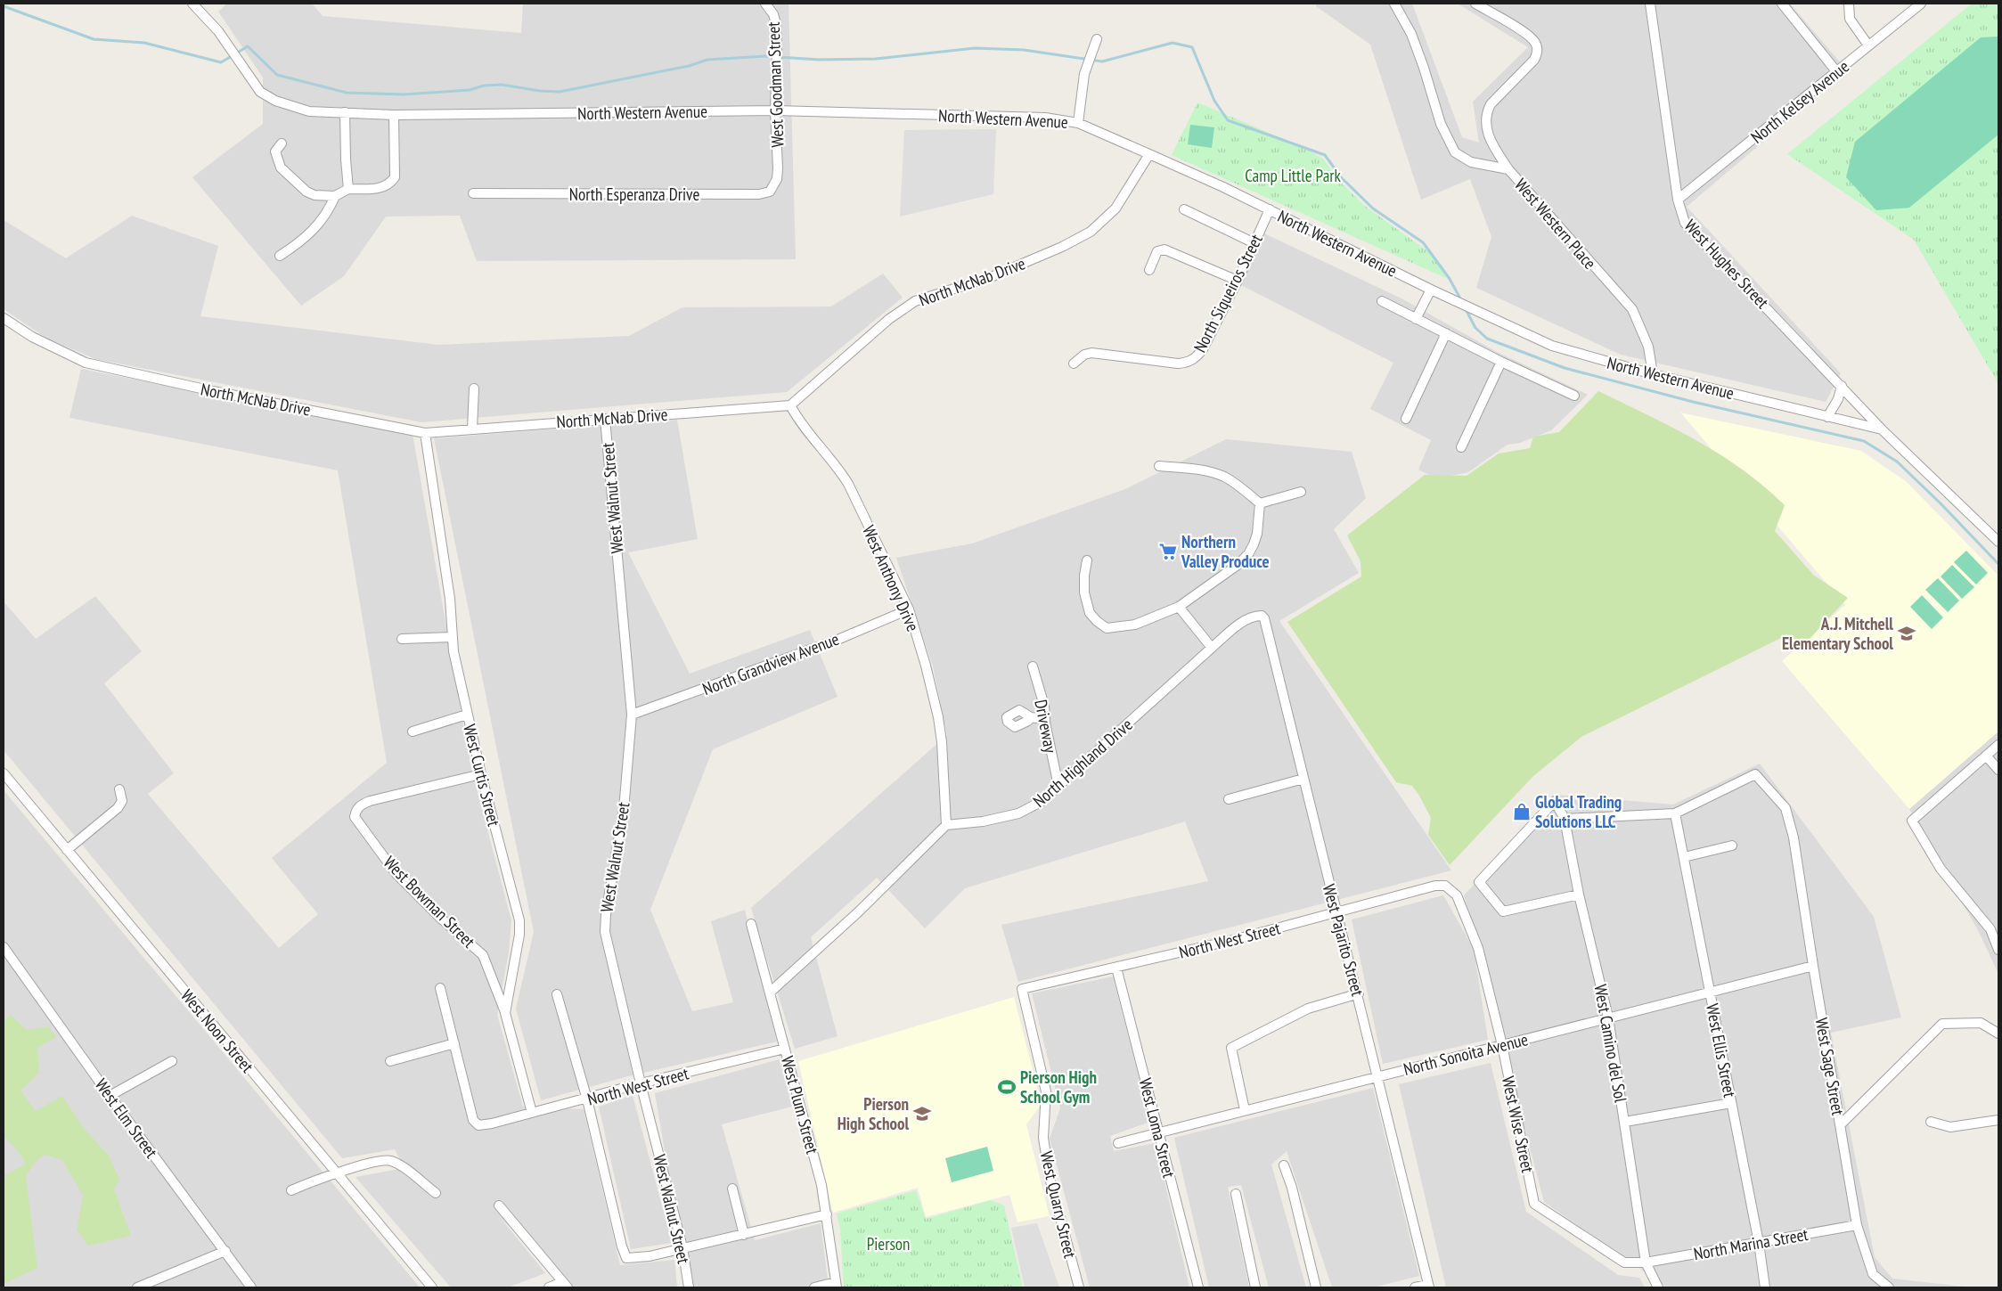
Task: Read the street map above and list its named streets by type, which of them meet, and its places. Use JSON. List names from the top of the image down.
{
  "streets": {
    "street": [
      "West Goodman Street",
      "North Kelsey Avenue",
      "North Western Avenue",
      "North Esperanza Drive",
      "West Western Place",
      "West Hughes Street",
      "North McNab Drive",
      "North Siqueiros Street",
      "West Walnut Street",
      "West Anthony Drive",
      "North Grandview Avenue",
      "Driveway",
      "North Highland Drive",
      "West Curtis Street",
      "West Bowman Street",
      "North West Street",
      "West Pajarito Street",
      "West Noon Street",
      "West Camino del Sol",
      "West Ellis Street",
      "North Sonoita Avenue",
      "West Sage Street",
      "West Plum Street",
      "West Elm Street",
      "West Wise Street",
      "West Loma Street",
      "West Quarry Street",
      "North Marina Street"
    ]
  },
  "crossings": [
    ["West Goodman Street", "North Western Avenue"],
    ["West Goodman Street", "North Esperanza Drive"],
    ["North Kelsey Avenue", "West Hughes Street"],
    ["North Western Avenue", "West Western Place"],
    ["North Western Avenue", "West Hughes Street"],
    ["North Western Avenue", "North McNab Drive"],
    ["North Western Avenue", "North Siqueiros Street"],
    ["North McNab Drive", "West Walnut Street"],
    ["North McNab Drive", "West Anthony Drive"],
    ["North McNab Drive", "West Curtis Street"],
    ["West Walnut Street", "North Grandview Avenue"],
    ["West Walnut Street", "North West Street"],
    ["West Anthony Drive", "North Grandview Avenue"],
    ["West Anthony Drive", "North Highland Drive"],
    ["Driveway", "North Highland Drive"],
    ["North Highland Drive", "West Pajarito Street"],
    ["West Curtis Street", "West Bowman Street"],
    ["West Curtis Street", "North West Street"],
    ["North West Street", "West Pajarito Street"],
    ["North West Street", "West Plum Street"],
    ["North West Street", "West Wise Street"],
    ["North West Street", "West Loma Street"],
    ["North West Street", "West Quarry Street"],
    ["West Pajarito Street", "North Sonoita Avenue"],
    ["West Camino del Sol", "North Sonoita Avenue"],
    ["West Camino del Sol", "West Wise Street"],
    ["West Camino del Sol", "North Marina Street"],
    ["West Ellis Street", "North Sonoita Avenue"],
    ["West Ellis Street", "West Sage Street"],
    ["West Ellis Street", "North Marina Street"],
    ["North Sonoita Avenue", "West Sage Street"],
    ["North Sonoita Avenue", "West Wise Street"],
    ["North Sonoita Avenue", "West Loma Street"],
    ["West Sage Street", "North Marina Street"],
    ["West Wise Street", "North Marina Street"]
  ],
  "parks": ["Camp Little Park", "Pierson"],
  "places": {
    "supermarket": ["Northern Valley Produce"],
    "school or university": ["A.J. Mitchell Elementary School", "Pierson High School"],
    "shop": ["Global Trading Solutions LLC"],
    "sports": ["Pierson High School Gym"]
  }
}
